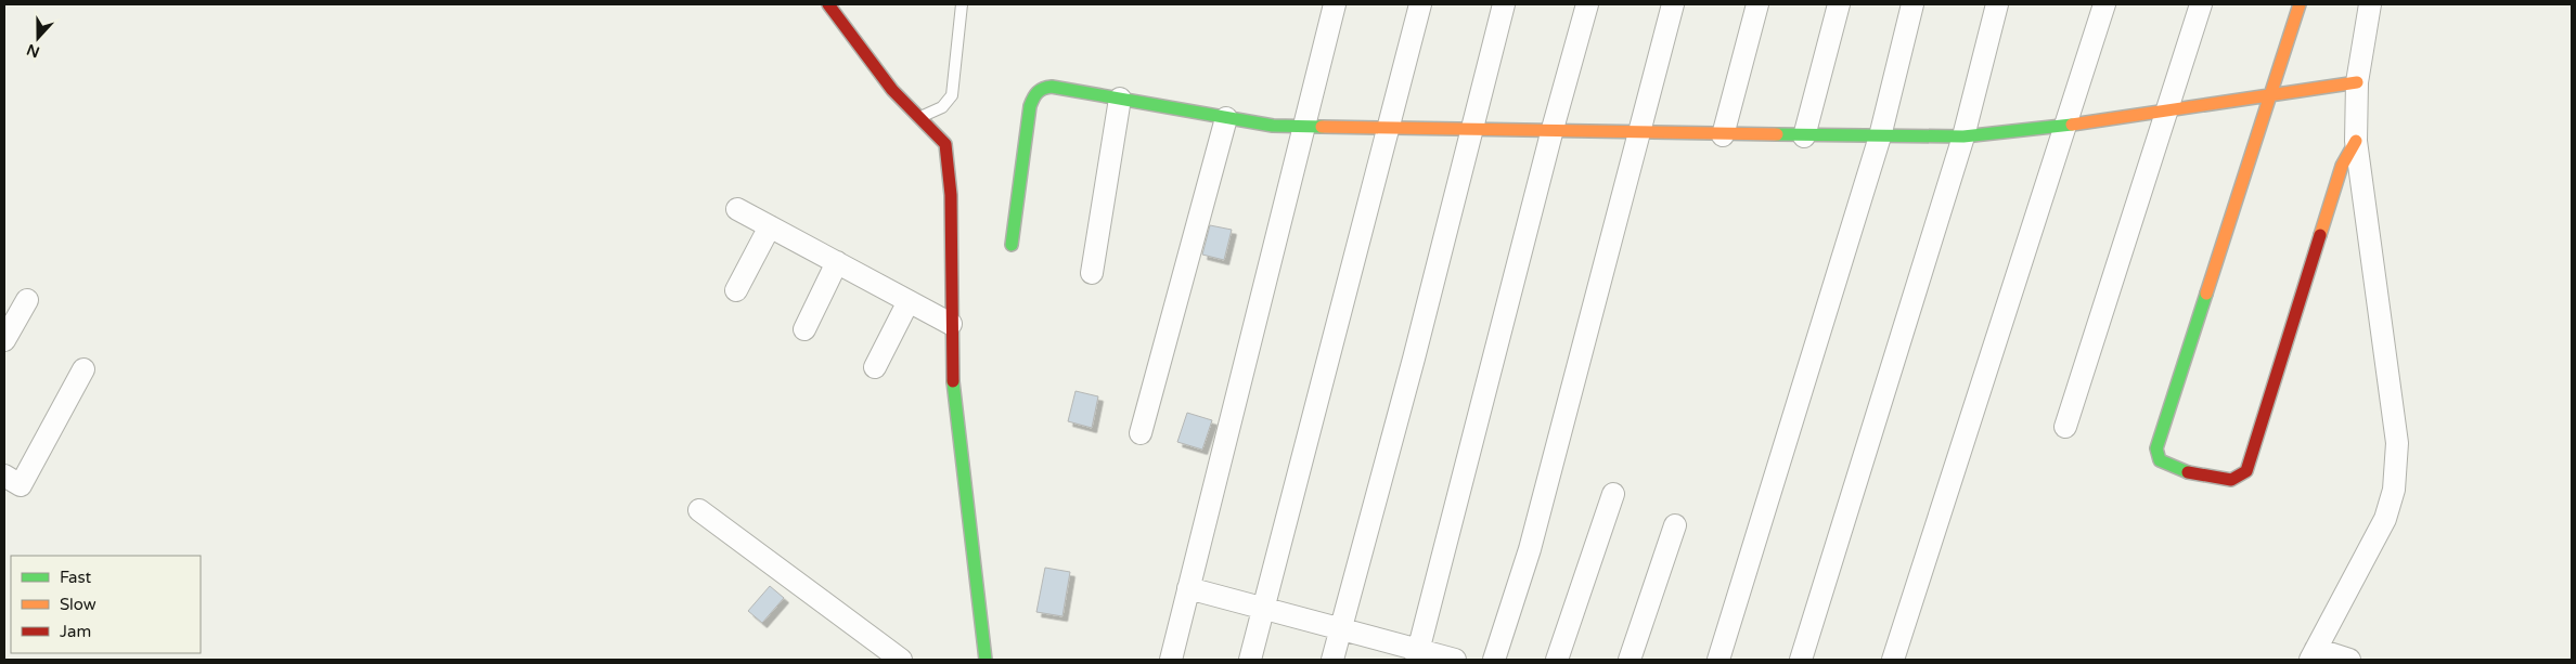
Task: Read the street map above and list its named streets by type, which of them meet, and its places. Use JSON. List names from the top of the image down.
{
  "legend": ["Fast", "Slow", "Jam"],
  "north": "bottom"
}
